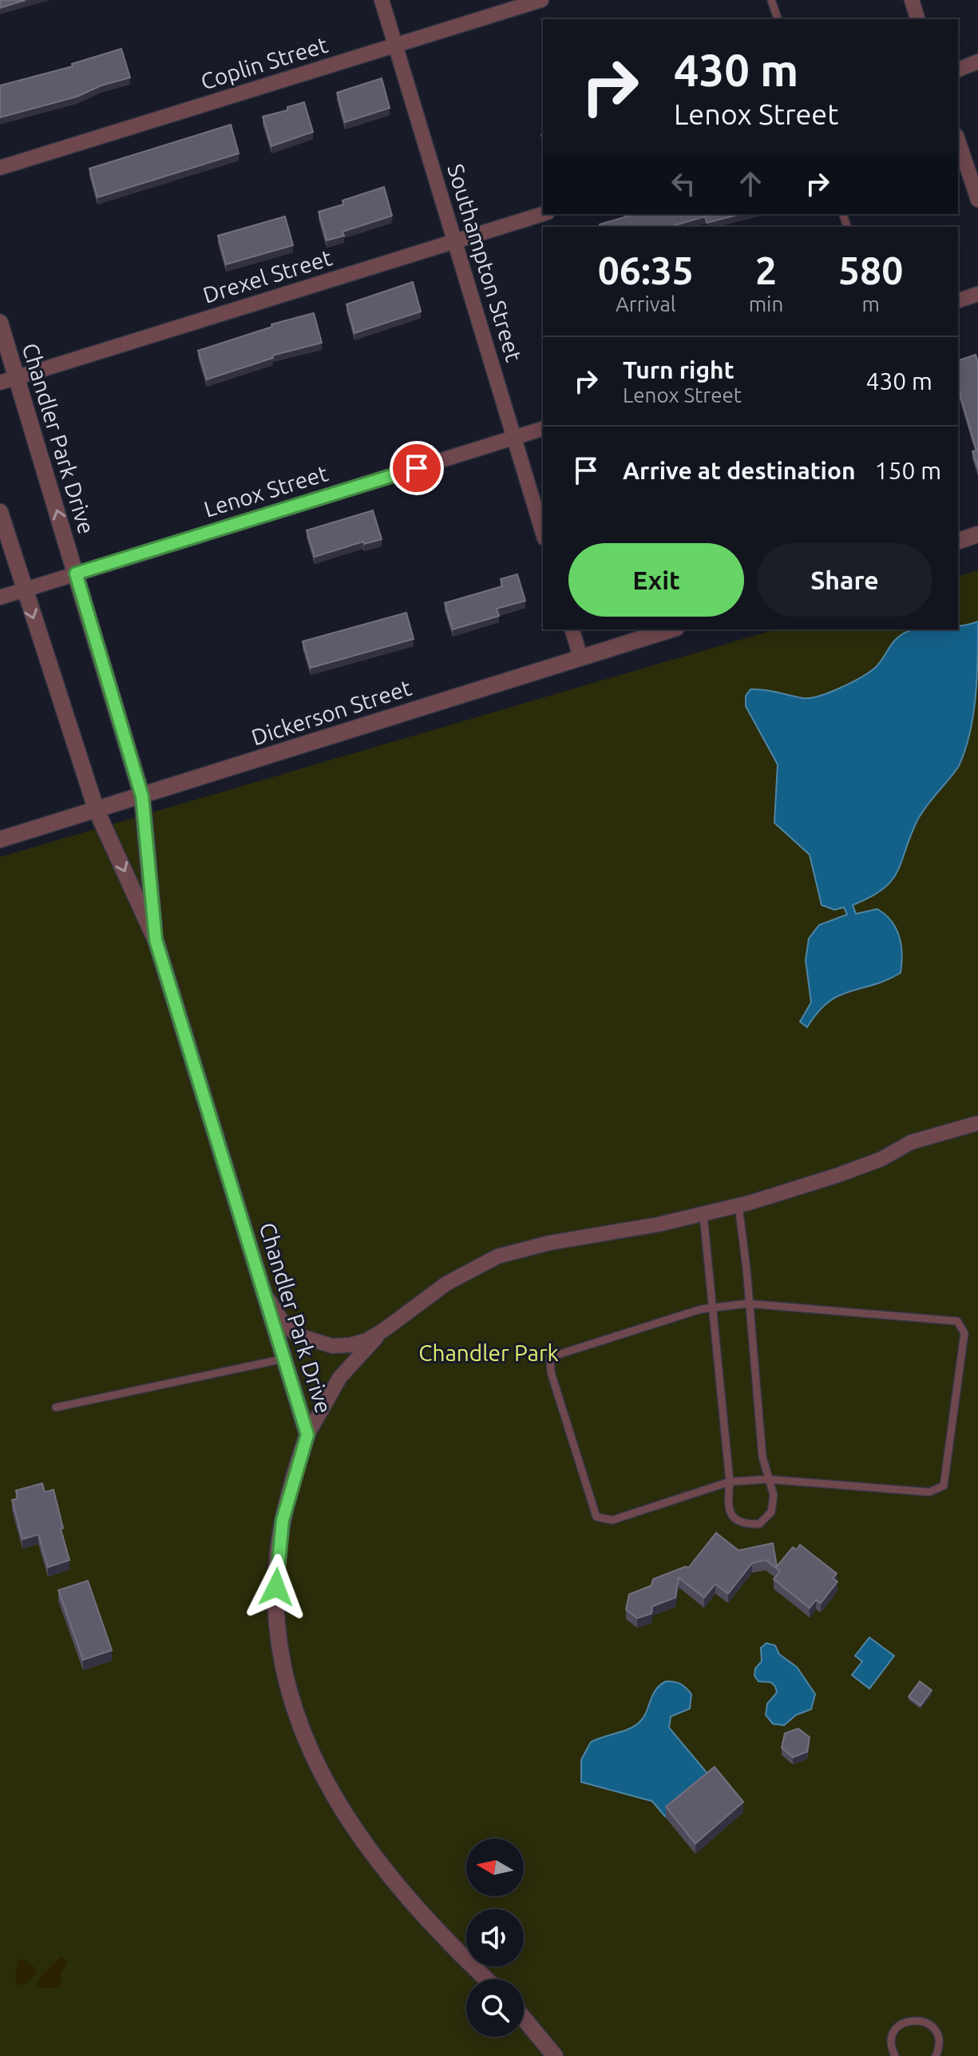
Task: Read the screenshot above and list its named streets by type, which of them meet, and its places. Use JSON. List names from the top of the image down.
{
  "streets": {
    "street": [
      "Coplin Street",
      "Southampton Street",
      "Drexel Street",
      "Chandler Park Drive",
      "Lenox Street",
      "Dickerson Street"
    ]
  },
  "crossings": [
    ["Coplin Street", "Southampton Street"],
    ["Southampton Street", "Drexel Street"],
    ["Southampton Street", "Lenox Street"],
    ["Drexel Street", "Chandler Park Drive"],
    ["Chandler Park Drive", "Lenox Street"],
    ["Chandler Park Drive", "Dickerson Street"]
  ],
  "parks": ["Chandler Park"],
  "north": "left",
  "page": {
    "turn": ["430 m", "Lenox Street"],
    "eta": [
      "06:35",
      "Arrival",
      "2",
      "min",
      "580",
      "m"
    ],
    "list": [
      {
        "name": "Turn right",
        "note": "Lenox Street",
        "value": "430 m"
      },
      {
        "name": "Arrive at destination",
        "value": "150 m"
      }
    ],
    "buttons": ["Exit", "Share"]
  }
}
